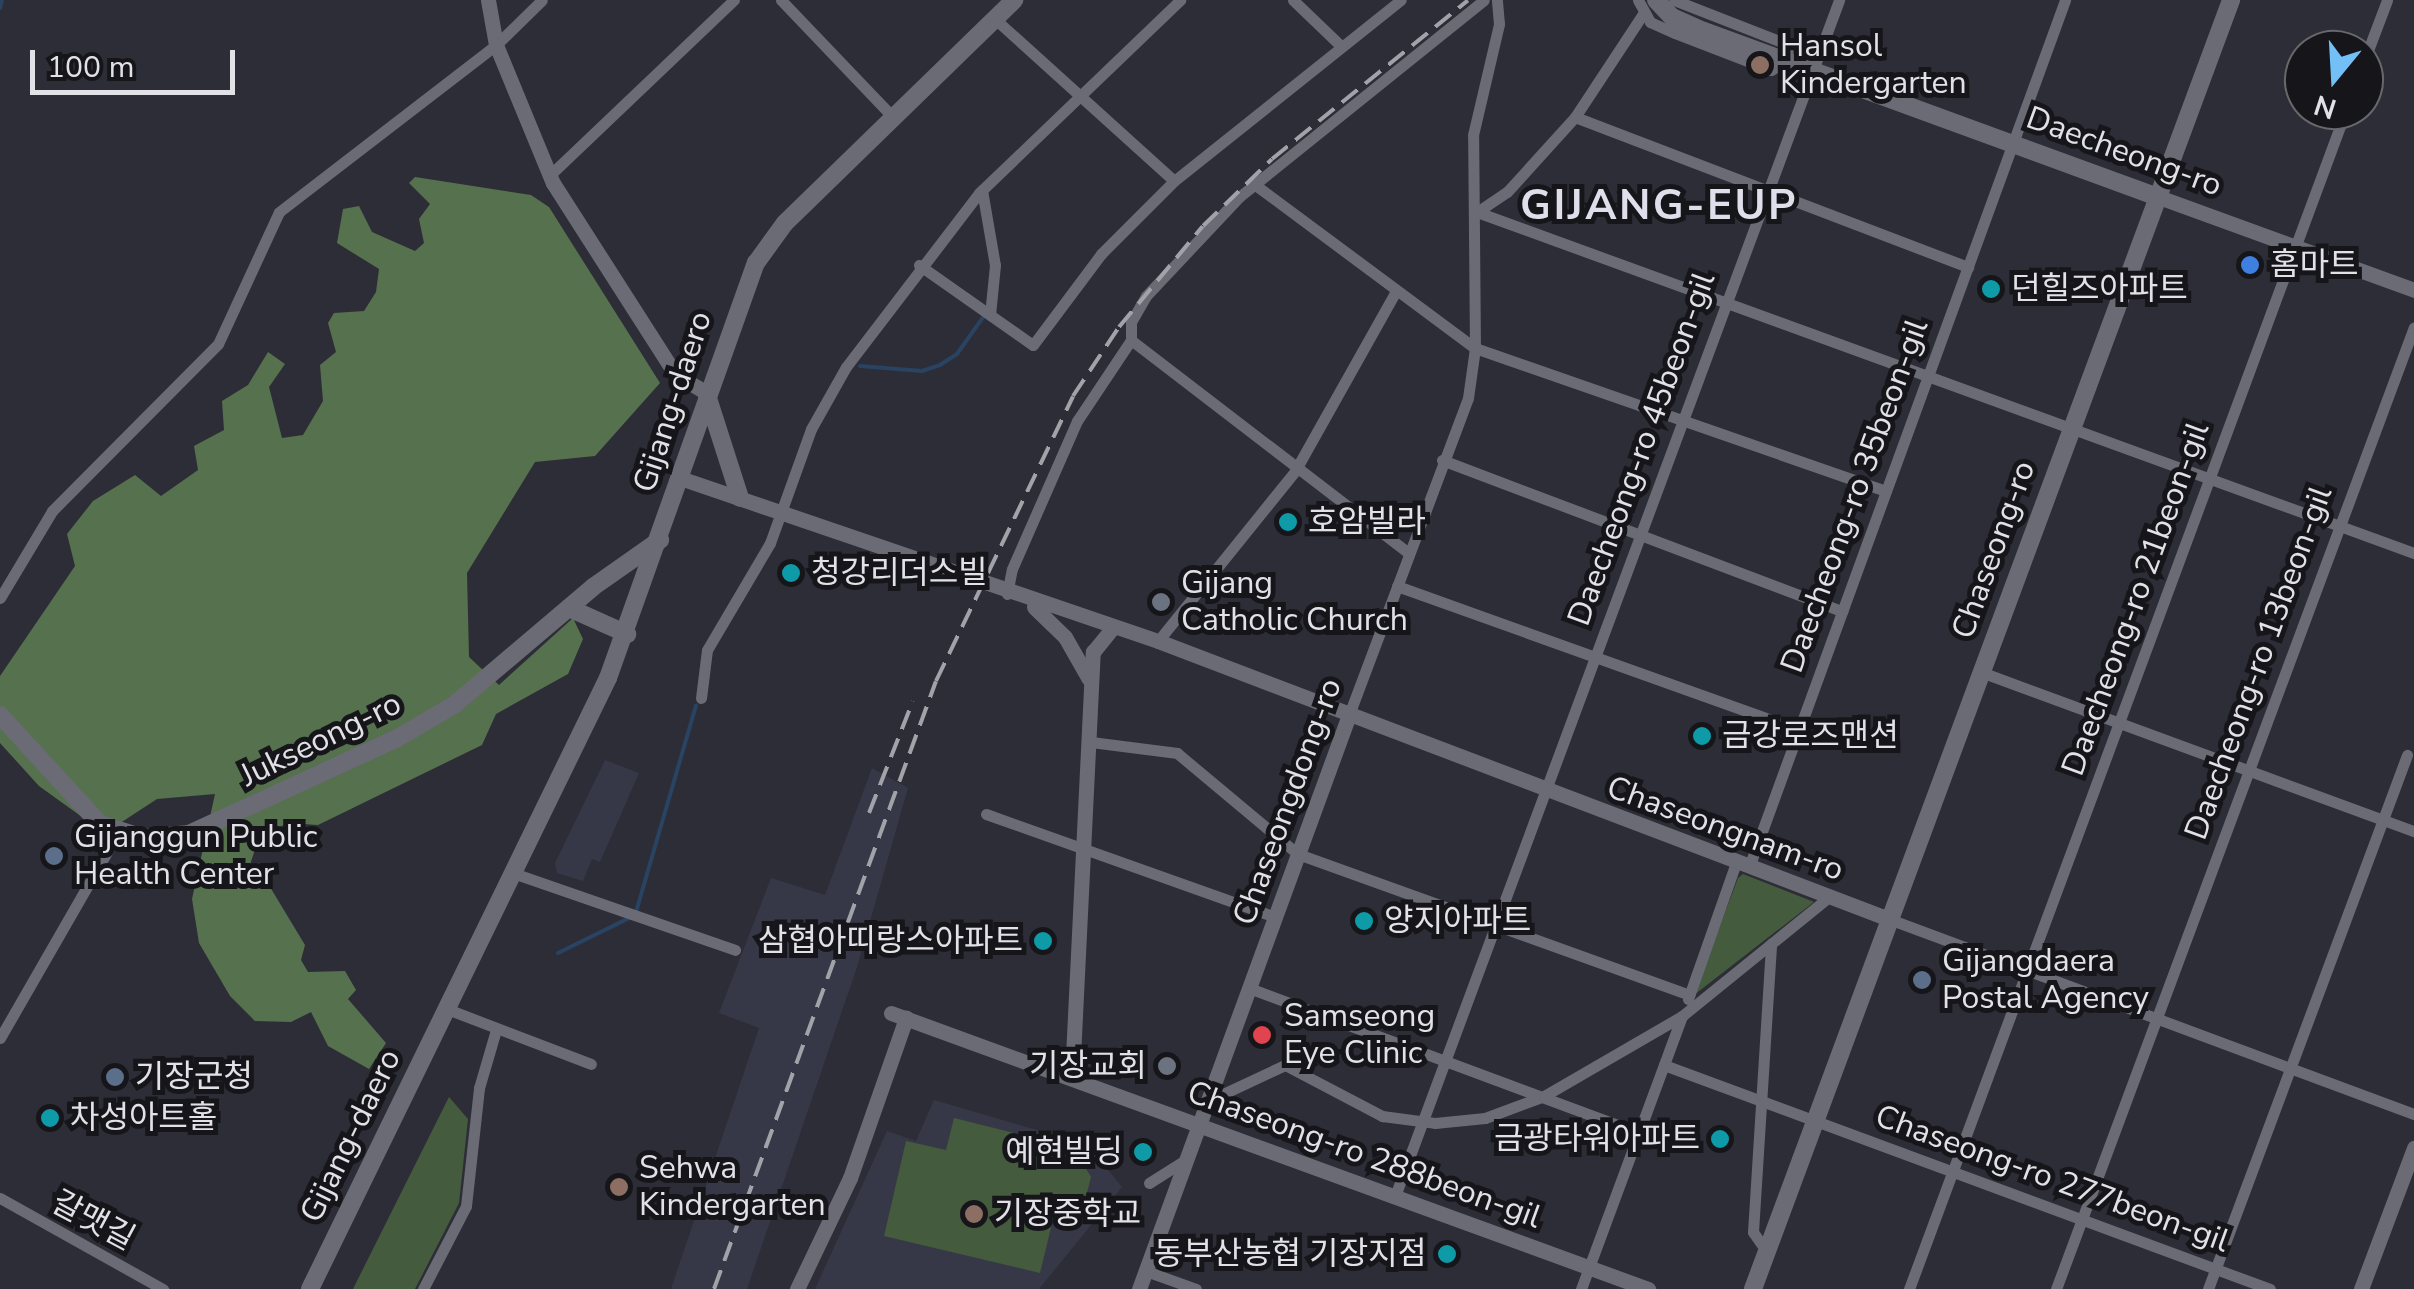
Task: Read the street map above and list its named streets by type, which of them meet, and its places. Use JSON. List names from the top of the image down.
{
  "streets": {
    "main road": [
      "Daecheong-ro",
      "Gijang-daero",
      "Chaseong-ro",
      "Jukseong-ro"
    ],
    "street": [
      "Daecheong-ro 45beon-gil",
      "Daecheong-ro 35beon-gil",
      "Daecheong-ro 21beon-gil",
      "Daecheong-ro 13beon-gil",
      "Chaseongdong-ro",
      "Chaseongnam-ro",
      "Chaseong-ro 288beon-gil",
      "Chaseong-ro 277beon-gil",
      "갈맷길"
    ]
  },
  "crossings": [
    ["Daecheong-ro", "Daecheong-ro 45beon-gil"],
    ["Daecheong-ro", "Daecheong-ro 35beon-gil"],
    ["Daecheong-ro", "Chaseong-ro"],
    ["Daecheong-ro", "Daecheong-ro 21beon-gil"],
    ["Gijang-daero", "Jukseong-ro"],
    ["Daecheong-ro 45beon-gil", "Chaseongnam-ro"],
    ["Daecheong-ro 45beon-gil", "Chaseong-ro 288beon-gil"],
    ["Daecheong-ro 35beon-gil", "Chaseongnam-ro"],
    ["Daecheong-ro 35beon-gil", "Chaseong-ro 288beon-gil"],
    ["Chaseong-ro", "Chaseongnam-ro"],
    ["Chaseong-ro", "Chaseong-ro 277beon-gil"],
    ["Daecheong-ro 21beon-gil", "Chaseongnam-ro"],
    ["Daecheong-ro 21beon-gil", "Chaseong-ro 277beon-gil"],
    ["Daecheong-ro 13beon-gil", "Chaseongnam-ro"],
    ["Daecheong-ro 13beon-gil", "Chaseong-ro 277beon-gil"],
    ["Chaseongdong-ro", "Chaseongnam-ro"],
    ["Chaseongdong-ro", "Chaseong-ro 288beon-gil"]
  ],
  "districts": ["GIJANG-EUP"],
  "places": [
    "Hansol Kindergarten",
    "홈마트",
    "던힐즈아파트",
    "호암빌라",
    "청강리더스빌",
    "Gijang Catholic Church",
    "금강로즈맨션",
    "Gijanggun Public Health Center",
    "양지아파트",
    "삼협아띠랑스아파트",
    "Gijangdaera Postal Agency",
    "Samseong Eye Clinic",
    "기장교회",
    "기장군청",
    "차성아트홀",
    "금광타워아파트",
    "예현빌딩",
    "Sehwa Kindergarten",
    "기장중학교",
    "동부산농협 기장지점"
  ],
  "scale_bar": "100 m",
  "north": "bottom"
}
